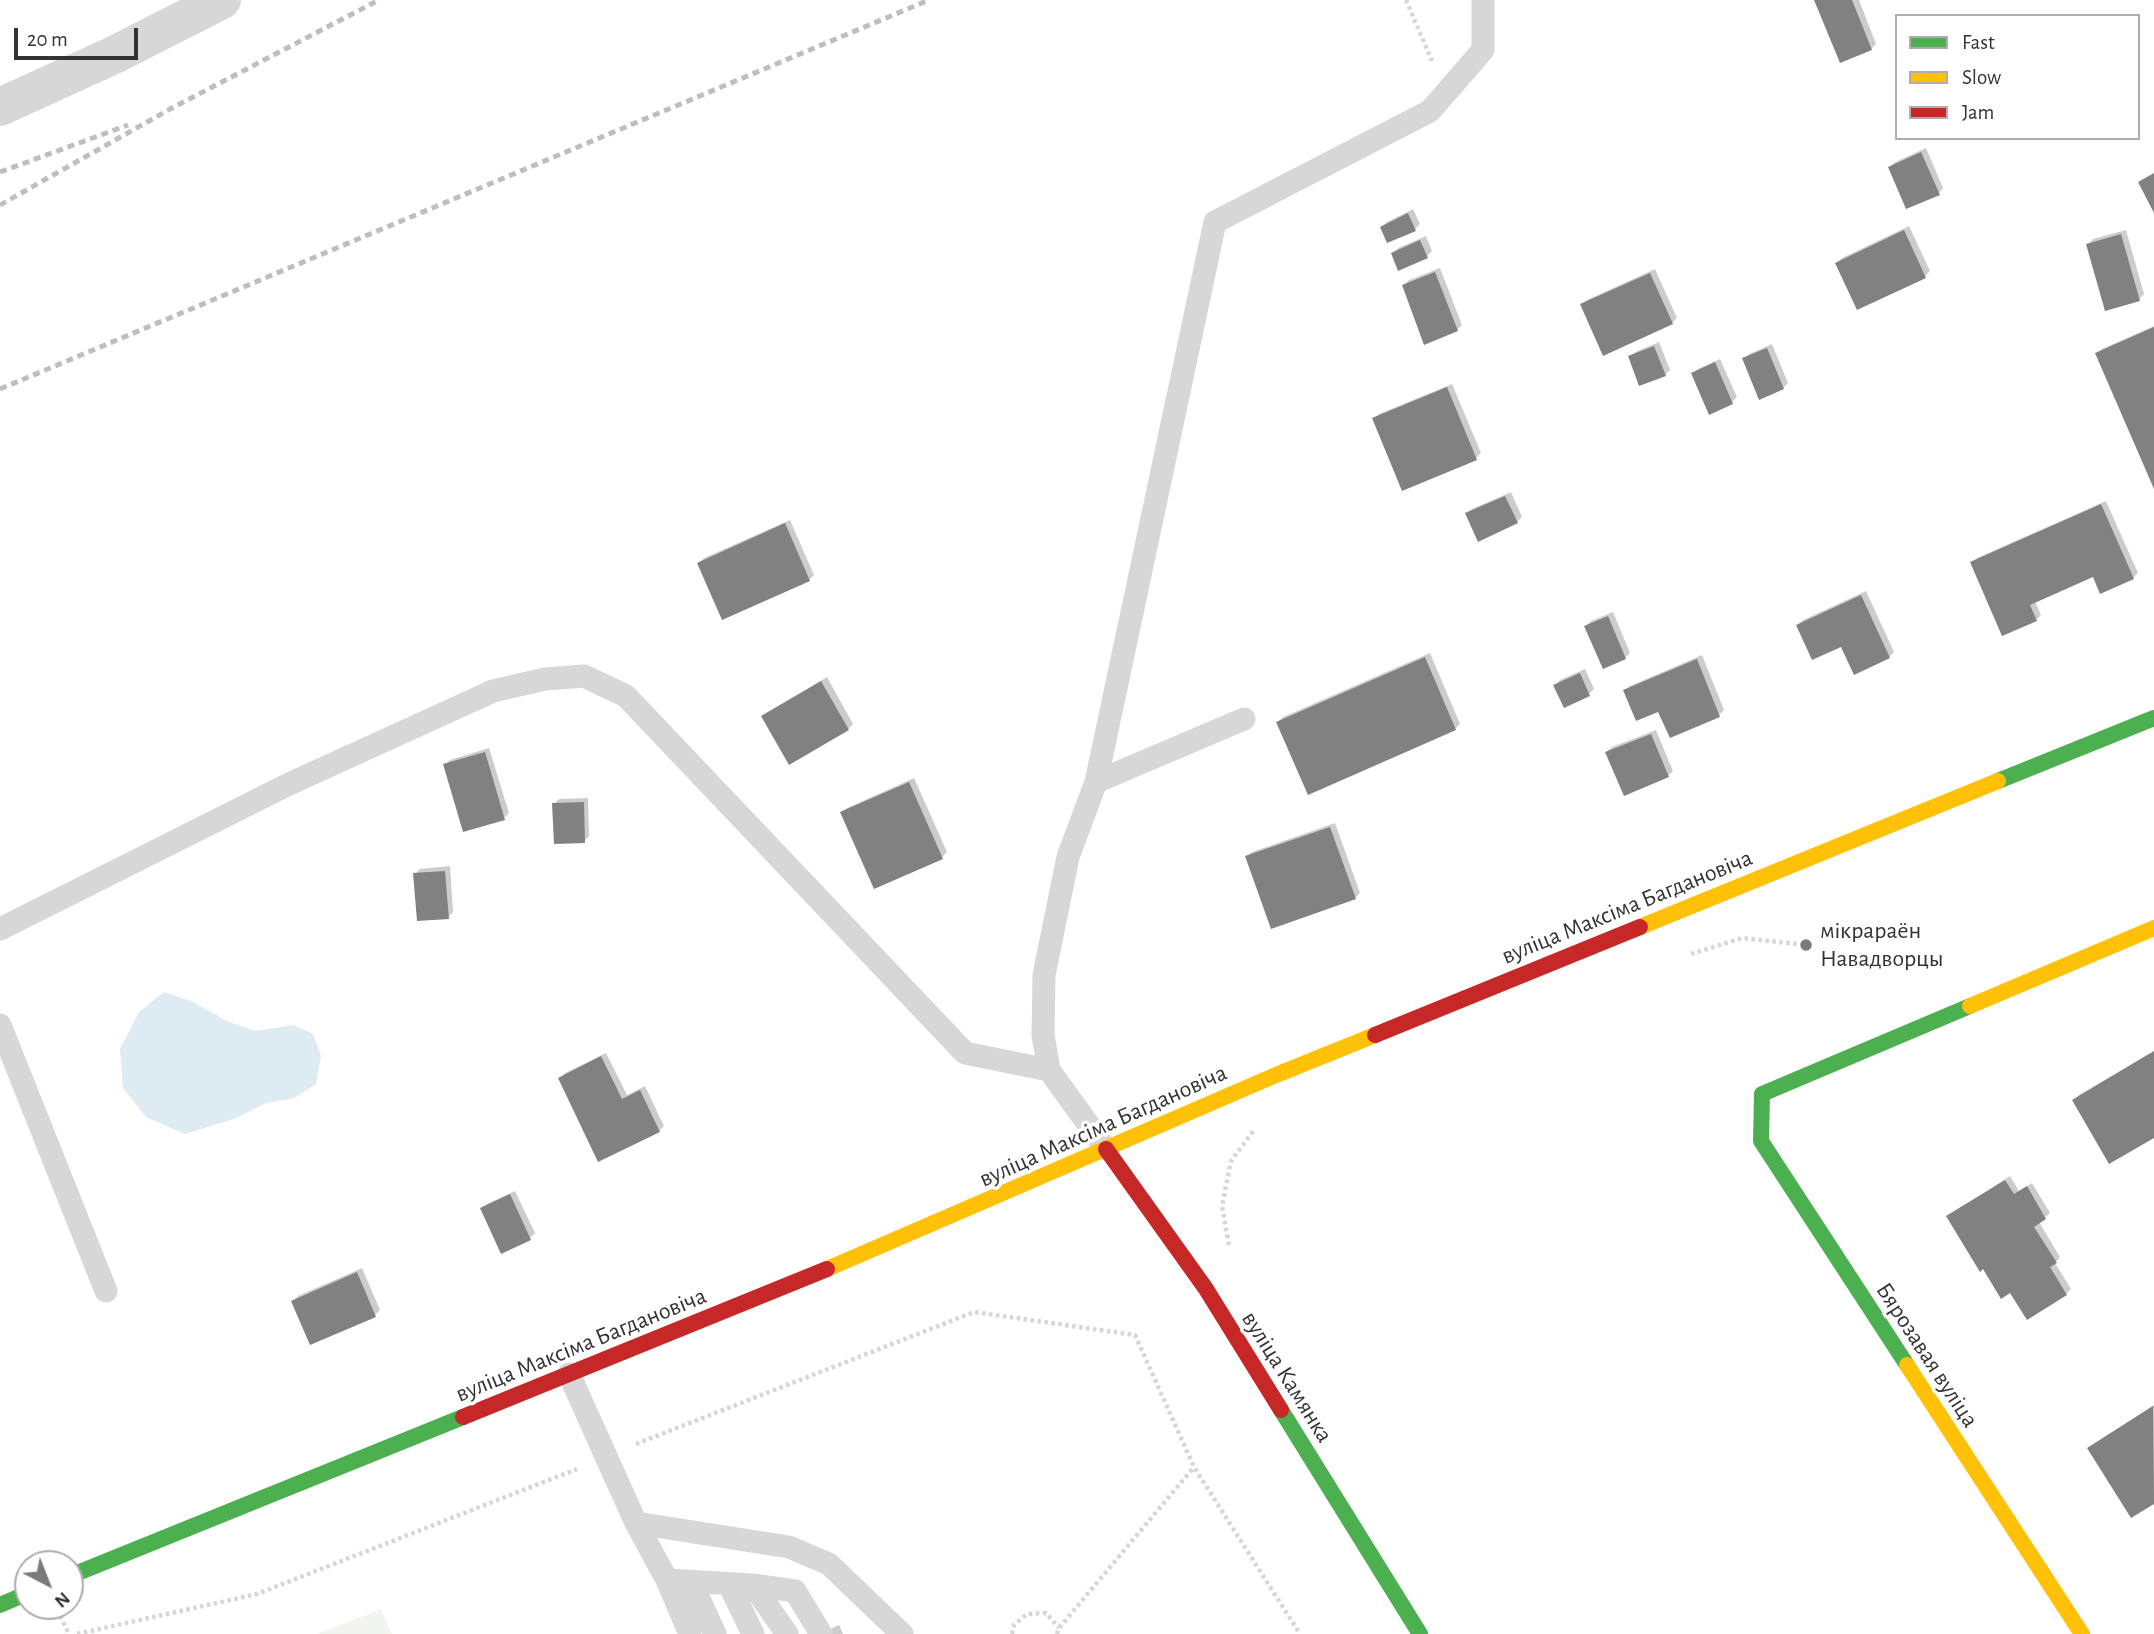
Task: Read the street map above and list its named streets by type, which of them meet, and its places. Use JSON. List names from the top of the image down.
{
  "streets": {
    "main road": ["вуліца Максіма Багдановіча", "Бярозавая вуліца", "вуліца Камянка"]
  },
  "crossings": [
    ["вуліца Максіма Багдановіча", "вуліца Камянка"]
  ],
  "places": ["мікрараён Навадворцы"],
  "legend": ["Fast", "Slow", "Jam"],
  "scale_bar": "20 m",
  "north": "bottom right"
}
